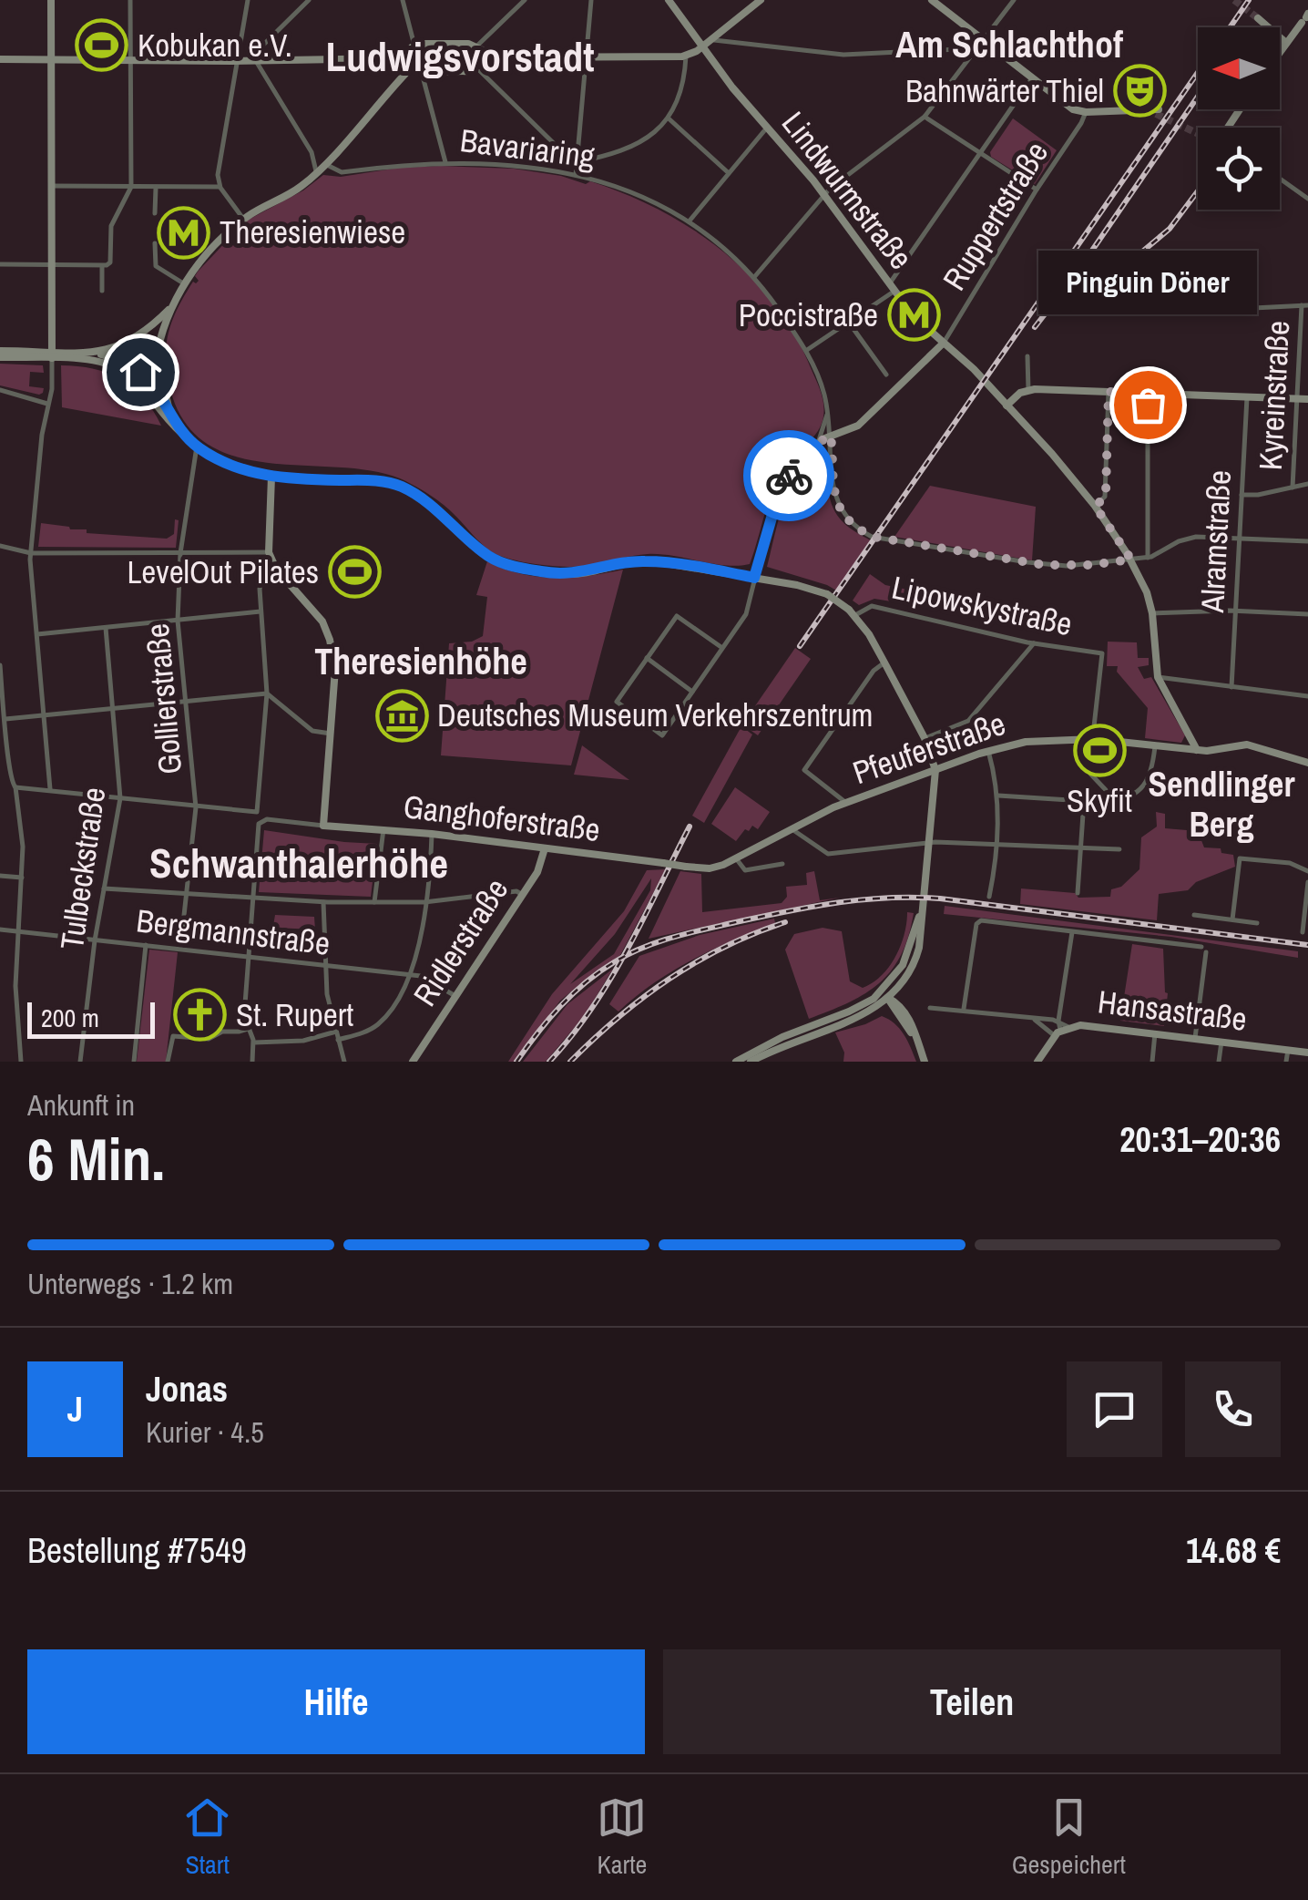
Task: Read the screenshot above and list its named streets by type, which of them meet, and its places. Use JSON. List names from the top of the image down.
{
  "streets": {
    "main road": [
      "Lindwurmstraße",
      "Pfeuferstraße",
      "Ganghoferstraße",
      "Ridlerstraße",
      "Hansastraße"
    ],
    "street": [
      "Bavariaring",
      "Ruppertstraße",
      "Kyreinstraße",
      "Alramstraße",
      "Lipowskystraße",
      "Gollierstraße",
      "Tulbeckstraße",
      "Bergmannstraße"
    ]
  },
  "crossings": [
    ["Bavariaring", "Lindwurmstraße"],
    ["Bavariaring", "Alramstraße"],
    ["Lindwurmstraße", "Ruppertstraße"],
    ["Lindwurmstraße", "Pfeuferstraße"],
    ["Lipowskystraße", "Pfeuferstraße"],
    ["Gollierstraße", "Bergmannstraße"],
    ["Pfeuferstraße", "Ganghoferstraße"],
    ["Ganghoferstraße", "Ridlerstraße"],
    ["Tulbeckstraße", "Bergmannstraße"],
    ["Bergmannstraße", "Ridlerstraße"]
  ],
  "districts": [
    "Am Schlachthof",
    "Ludwigsvorstadt",
    "Theresienhöhe",
    "Sendlinger Berg",
    "Schwanthalerhöhe"
  ],
  "places": {
    "sports": ["Kobukan e.V.", "LevelOut Pilates", "Skyfit"],
    "theatre": ["Bahnwärter Thiel"],
    "metro station": ["Theresienwiese", "Poccistraße"],
    "other": ["Pinguin Döner"],
    "museum": ["Deutsches Museum Verkehrszentrum"],
    "church": ["St. Rupert"]
  },
  "scale_bar": "200 m",
  "north": "left",
  "page": {
    "bubble": "Pinguin Döner",
    "scale": "200 m",
    "heading": ["6 Min.", "Ankunft in", "20:31–20:36"],
    "panel": [
      "Jonas",
      "Kurier · 4.5",
      "Bestellung #7549",
      "14.68 €"
    ],
    "bar": "Unterwegs · 1.2 km",
    "round": "J",
    "buttons": ["Hilfe", "Teilen"],
    "tabs": ["Start", "Karte", "Gespeichert"]
  }
}
